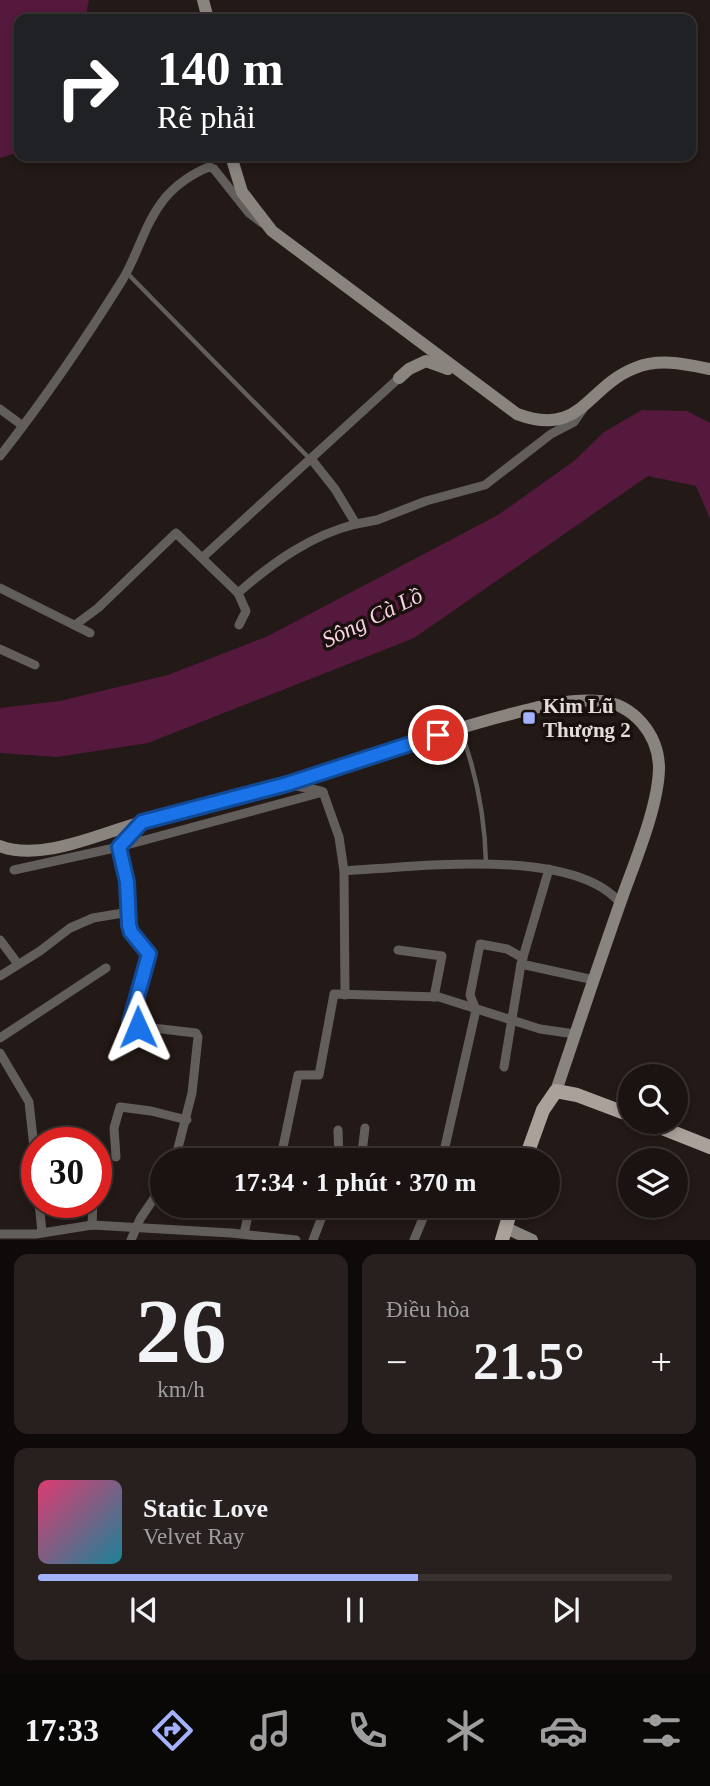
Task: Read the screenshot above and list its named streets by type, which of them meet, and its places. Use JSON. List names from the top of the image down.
{
  "water": ["Sông Cà Lồ"],
  "places": {
    "transit": ["Kim Lũ Thượng 2"]
  },
  "page": {
    "turn": ["140 m", "Rẽ phải"],
    "limit": "30",
    "trip": "17:34 · 1 phút · 370 m",
    "tile": [
      ["26", "km/h"],
      "Điều hòa"
    ],
    "heat": ["−", "21.5°", "+"],
    "song": ["Static Love", "Velvet Ray"],
    "tabs": "17:33"
  }
}
